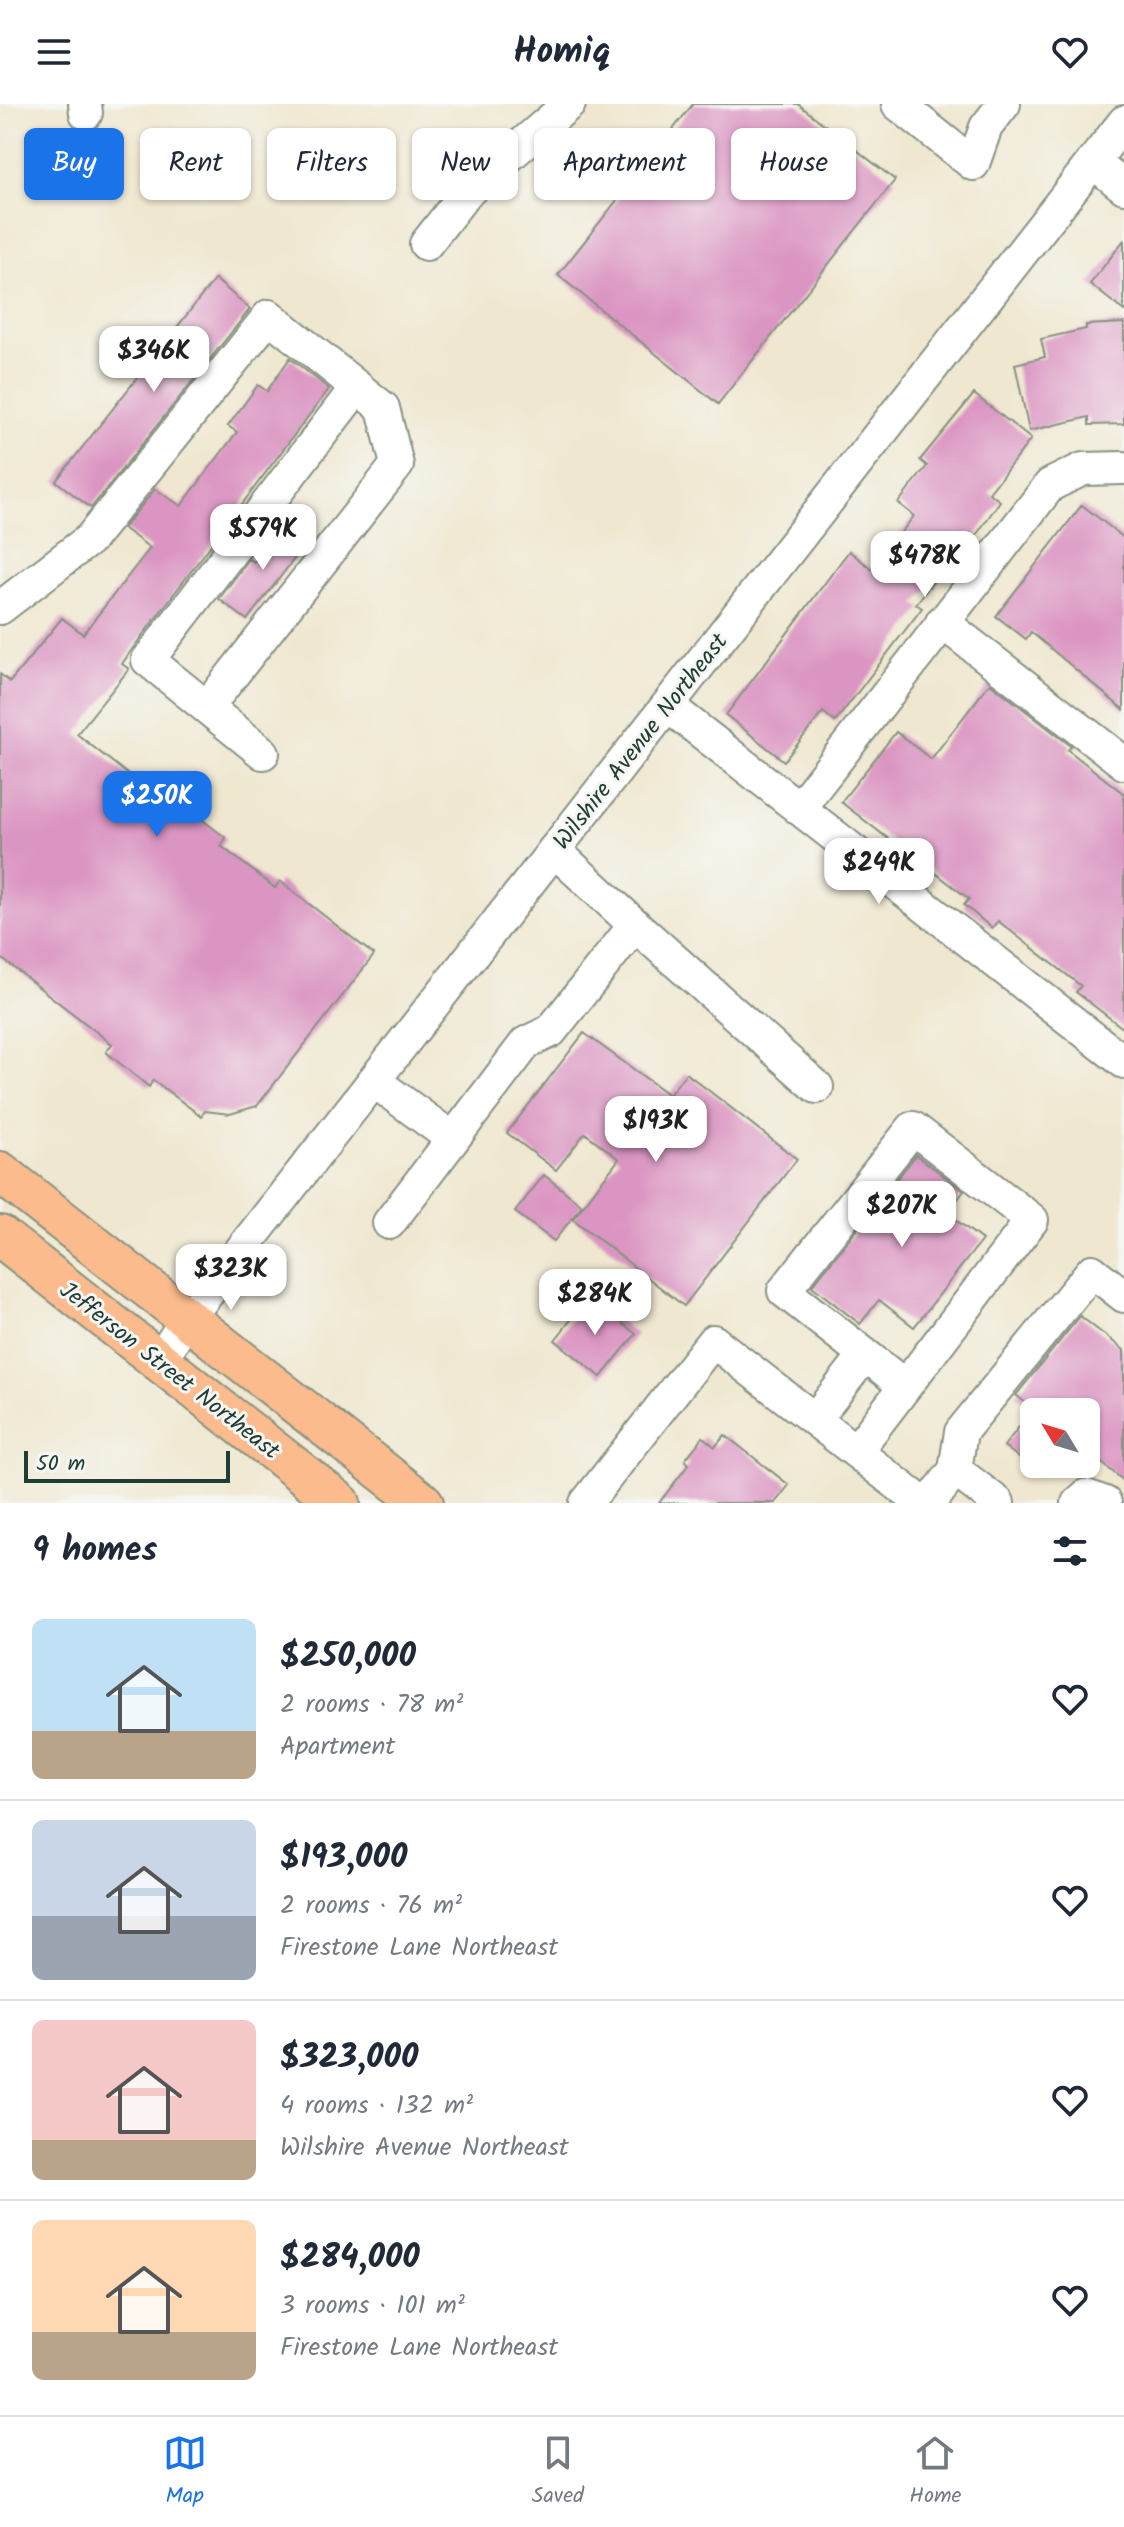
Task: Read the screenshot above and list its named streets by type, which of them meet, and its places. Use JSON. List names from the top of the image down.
{
  "streets": {
    "main road": ["Jefferson Street Northeast"],
    "street": ["Wilshire Avenue Northeast"]
  },
  "crossings": [
    ["Wilshire Avenue Northeast", "Jefferson Street Northeast"]
  ],
  "scale_bar": "50 m",
  "north": "top left",
  "page": {
    "header": "Homiq",
    "chip": [
      "Buy",
      "Rent",
      "Filters",
      "New",
      "Apartment",
      "House"
    ],
    "price": [
      "$346K",
      "$579K",
      "$478K",
      "$250K",
      "$249K",
      "$193K",
      "$207K",
      "$323K",
      "$284K"
    ],
    "scale": "50 m",
    "heading": "9 homes",
    "list": [
      {
        "name": "$250,000",
        "note": "2 rooms · 78 m² · Apartment"
      },
      {
        "name": "$193,000",
        "note": "2 rooms · 76 m² · Firestone Lane Northeast"
      },
      {
        "name": "$323,000",
        "note": "4 rooms · 132 m² · Wilshire Avenue Northeast"
      },
      {
        "name": "$284,000",
        "note": "3 rooms · 101 m² · Firestone Lane Northeast"
      }
    ],
    "tabs": ["Map", "Saved", "Home"]
  }
}
